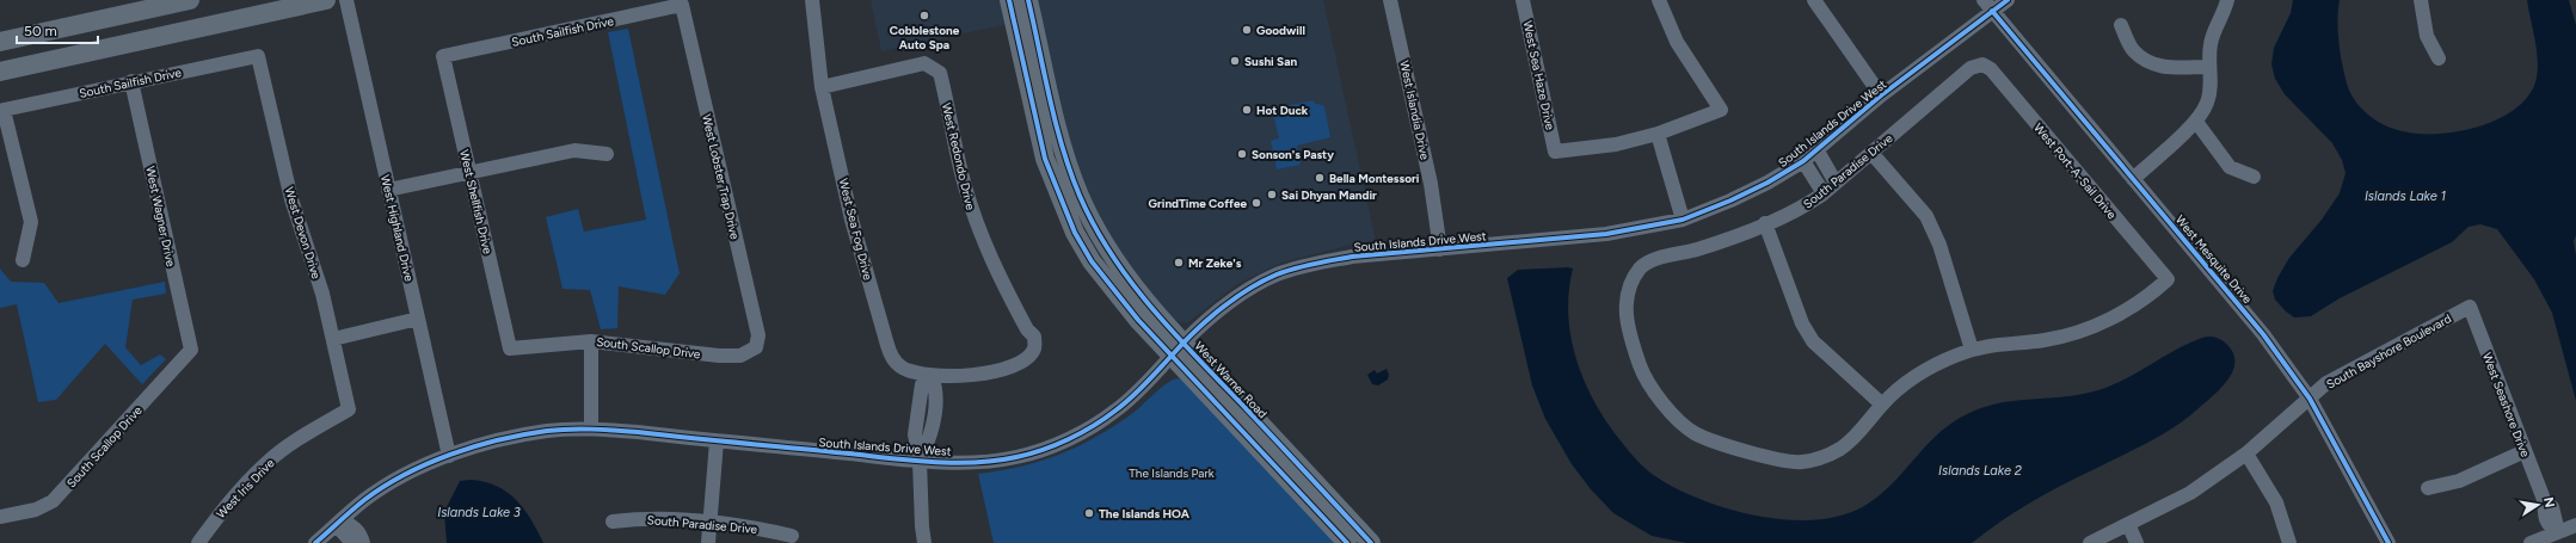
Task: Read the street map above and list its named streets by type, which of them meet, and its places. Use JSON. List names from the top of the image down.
{
  "streets": {
    "main road": ["West Warner Road"],
    "street": [
      "South Sailfish Drive",
      "West Sea Haze Drive",
      "West Islandia Drive",
      "South Islands Drive West",
      "West Redondo Drive",
      "South Paradise Drive",
      "West Port-A-Sail Drive",
      "West Lobster Trap Drive",
      "West Shellfish Drive",
      "West Wagner Drive",
      "West Highland Drive",
      "West Sea Fog Drive",
      "West Devon Drive",
      "West Mesquite Drive",
      "South Scallop Drive",
      "South Bayshore Boulevard",
      "West Seashore Drive",
      "West Iris Drive"
    ]
  },
  "crossings": [
    ["South Sailfish Drive", "West Lobster Trap Drive"],
    ["South Sailfish Drive", "West Shellfish Drive"],
    ["South Sailfish Drive", "West Wagner Drive"],
    ["South Sailfish Drive", "West Devon Drive"],
    ["West Islandia Drive", "South Islands Drive West"],
    ["South Islands Drive West", "West Highland Drive"],
    ["South Islands Drive West", "West Mesquite Drive"],
    ["South Islands Drive West", "West Warner Road"],
    ["West Redondo Drive", "West Sea Fog Drive"],
    ["South Paradise Drive", "West Port-A-Sail Drive"],
    ["West Lobster Trap Drive", "South Scallop Drive"],
    ["West Shellfish Drive", "South Scallop Drive"],
    ["West Wagner Drive", "South Scallop Drive"],
    ["West Devon Drive", "West Iris Drive"],
    ["West Mesquite Drive", "South Bayshore Boulevard"],
    ["South Bayshore Boulevard", "West Seashore Drive"]
  ],
  "water": ["Islands Lake 1", "Islands Lake 2", "Islands Lake 3"],
  "parks": ["The Islands Park"],
  "places": [
    "Cobblestone Auto Spa",
    "Goodwill",
    "Sushi San",
    "Hot Duck",
    "Sonson's Pasty",
    "Bella Montessori",
    "Sai Dhyan Mandir",
    "GrindTime Coffee",
    "Mr Zeke's",
    "The Islands HOA"
  ],
  "scale_bar": "50 m",
  "north": "right"
}
